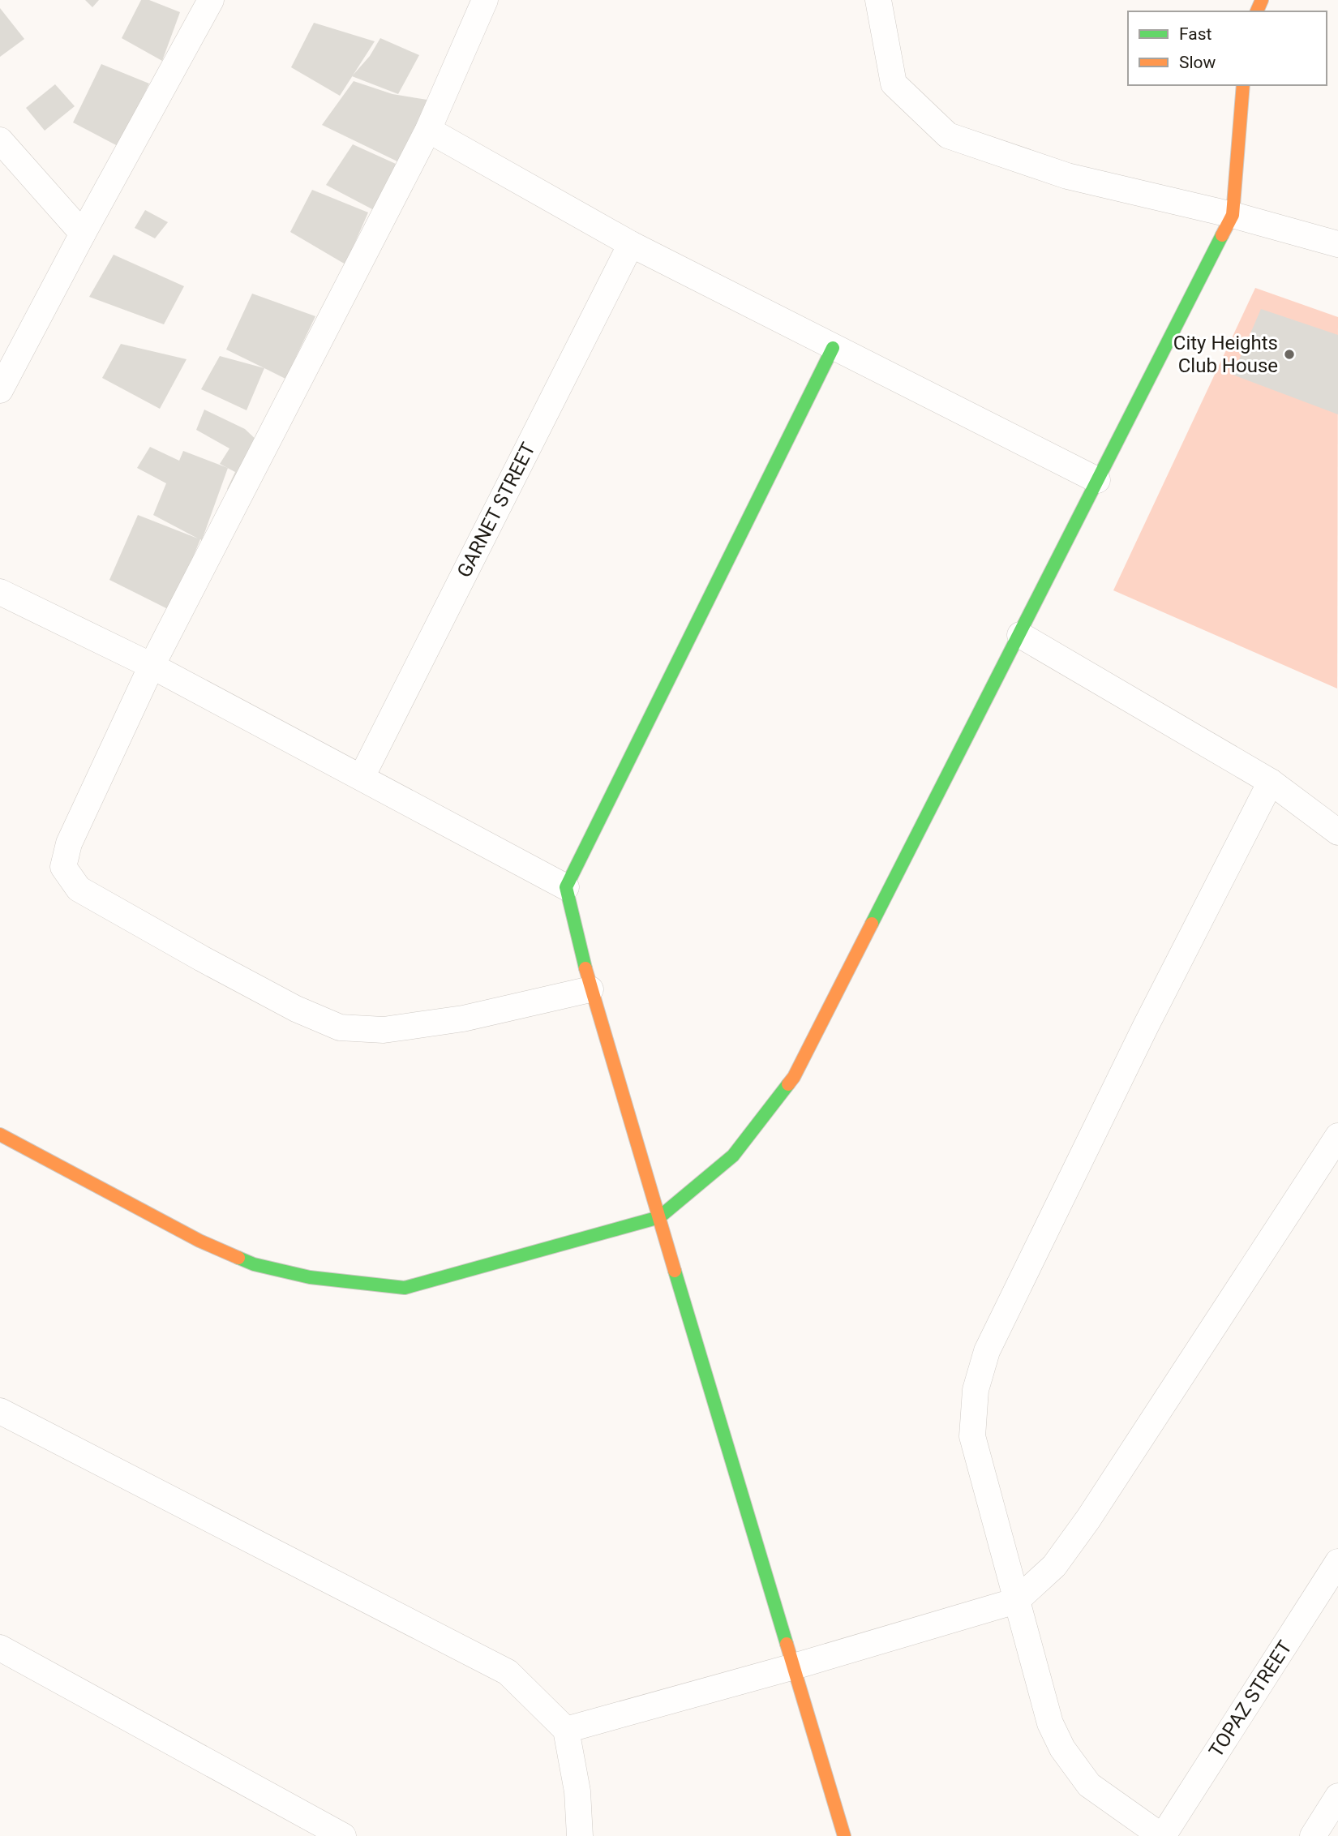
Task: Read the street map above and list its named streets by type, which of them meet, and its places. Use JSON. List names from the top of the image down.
{
  "streets": {
    "street": ["GARNET STREET", "TOPAZ STREET"]
  },
  "places": ["City Heights Club House"],
  "legend": ["Fast", "Slow"]
}
